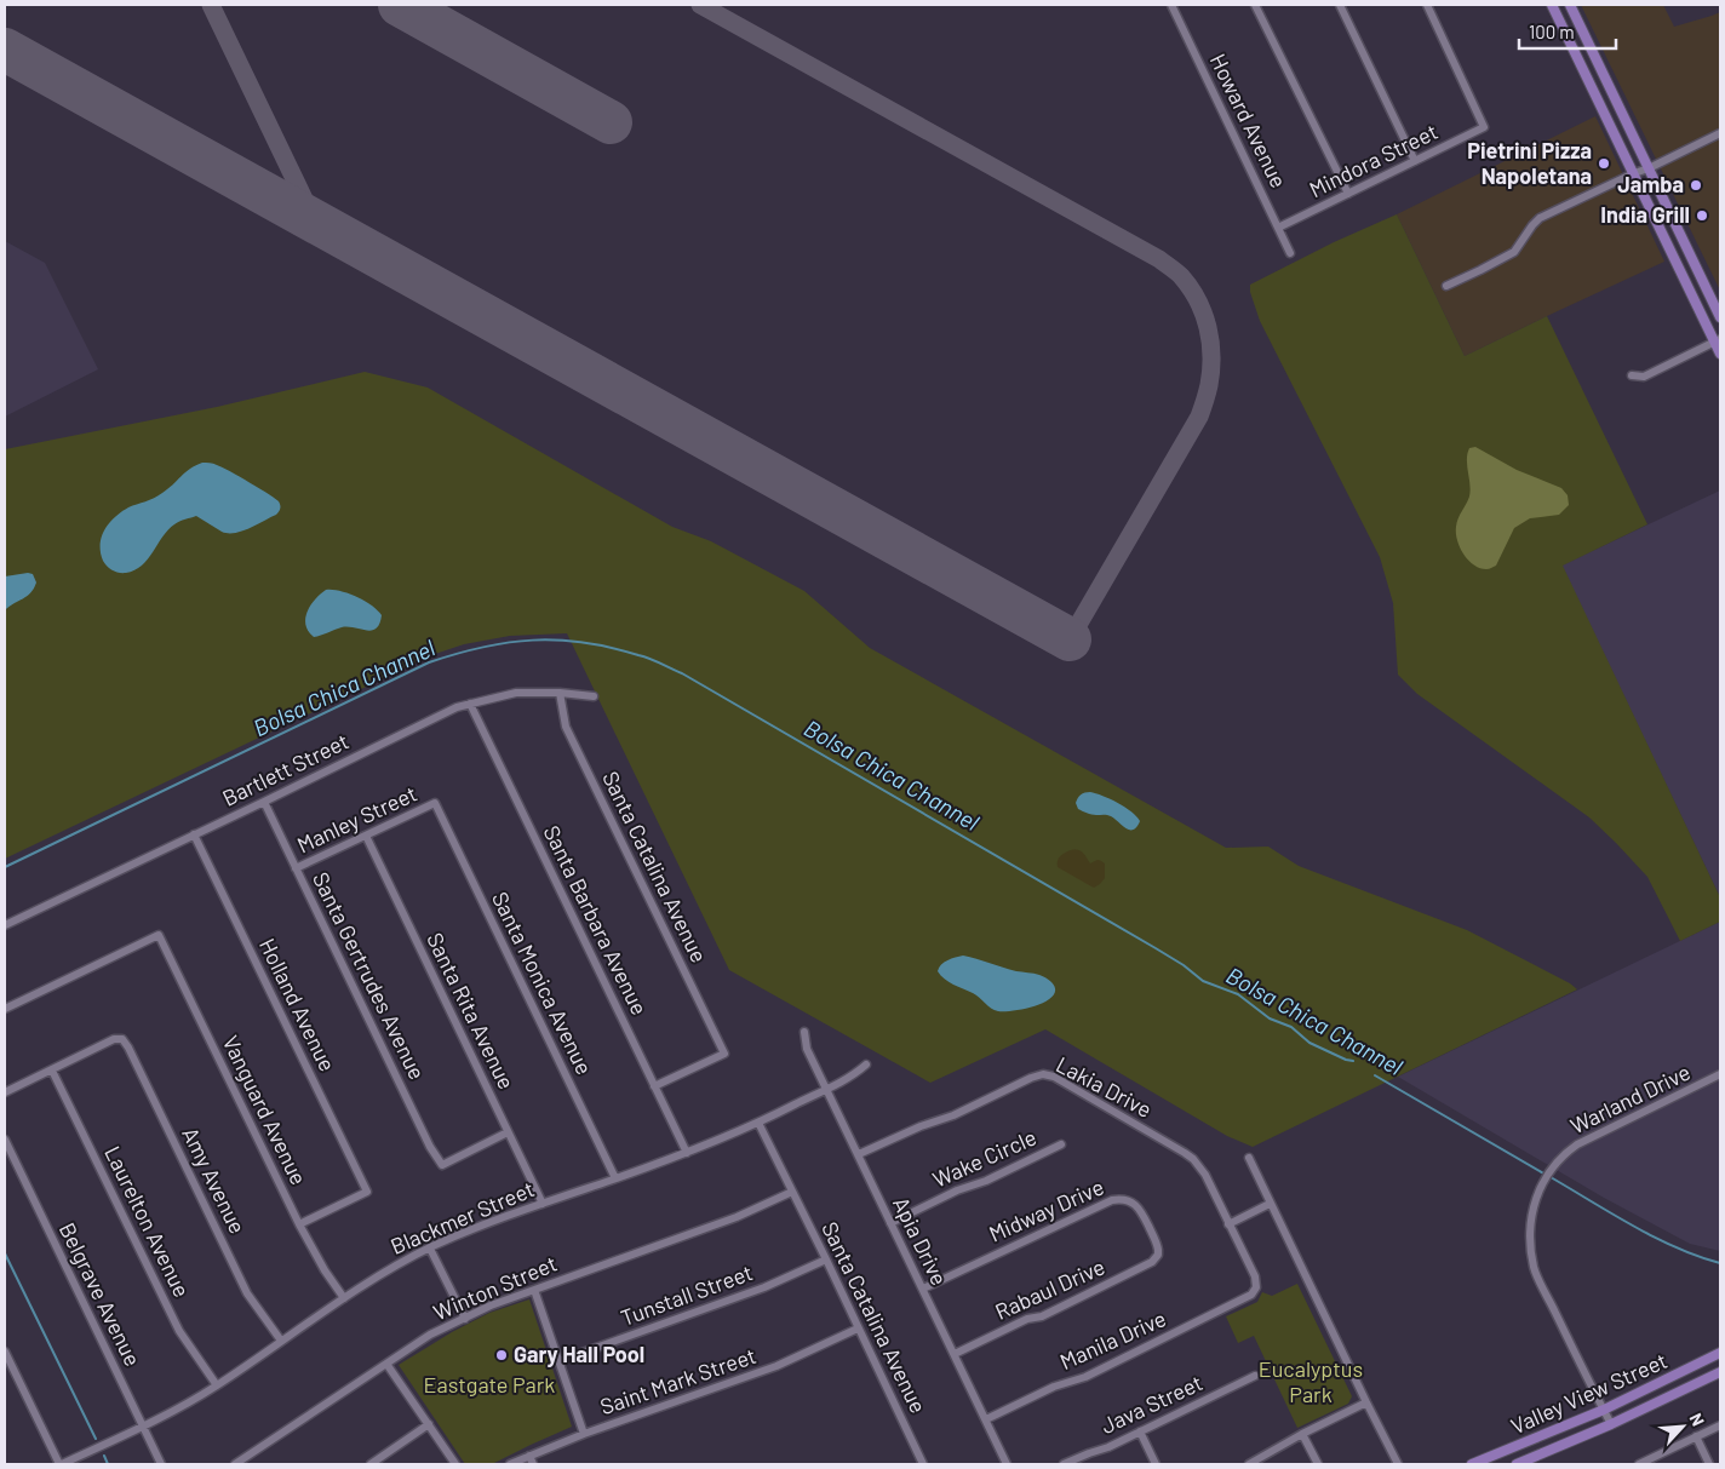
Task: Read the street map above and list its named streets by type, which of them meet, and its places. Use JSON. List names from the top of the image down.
{
  "streets": {
    "main road": ["Valley View Street"],
    "street": [
      "Howard Avenue",
      "Mindora Street",
      "Bartlett Street",
      "Manley Street",
      "Santa Catalina Avenue",
      "Santa Barbara Avenue",
      "Santa Gertrudes Avenue",
      "Santa Monica Avenue",
      "Holland Avenue",
      "Santa Rita Avenue",
      "Lakia Drive",
      "Warland Drive",
      "Vanguard Avenue",
      "Wake Circle",
      "Amy Avenue",
      "Midway Drive",
      "Blackmer Street",
      "Laurelton Avenue",
      "Apia Drive",
      "Winton Street",
      "Rabaul Drive",
      "Belgrave Avenue",
      "Tunstall Street",
      "Manila Drive",
      "Saint Mark Street",
      "Java Street"
    ]
  },
  "crossings": [
    ["Howard Avenue", "Mindora Street"],
    ["Bartlett Street", "Santa Catalina Avenue"],
    ["Bartlett Street", "Santa Barbara Avenue"],
    ["Bartlett Street", "Santa Gertrudes Avenue"],
    ["Bartlett Street", "Holland Avenue"],
    ["Manley Street", "Santa Gertrudes Avenue"],
    ["Manley Street", "Santa Monica Avenue"],
    ["Manley Street", "Santa Rita Avenue"],
    ["Santa Catalina Avenue", "Santa Barbara Avenue"],
    ["Santa Catalina Avenue", "Blackmer Street"],
    ["Santa Catalina Avenue", "Winton Street"],
    ["Santa Catalina Avenue", "Tunstall Street"],
    ["Santa Catalina Avenue", "Saint Mark Street"],
    ["Santa Barbara Avenue", "Blackmer Street"],
    ["Santa Gertrudes Avenue", "Santa Rita Avenue"],
    ["Santa Monica Avenue", "Blackmer Street"],
    ["Holland Avenue", "Vanguard Avenue"],
    ["Santa Rita Avenue", "Blackmer Street"],
    ["Lakia Drive", "Apia Drive"],
    ["Lakia Drive", "Manila Drive"],
    ["Warland Drive", "Valley View Street"],
    ["Vanguard Avenue", "Blackmer Street"],
    ["Wake Circle", "Apia Drive"],
    ["Amy Avenue", "Blackmer Street"],
    ["Amy Avenue", "Laurelton Avenue"],
    ["Midway Drive", "Apia Drive"],
    ["Midway Drive", "Rabaul Drive"],
    ["Blackmer Street", "Laurelton Avenue"],
    ["Blackmer Street", "Apia Drive"],
    ["Blackmer Street", "Belgrave Avenue"],
    ["Apia Drive", "Rabaul Drive"],
    ["Apia Drive", "Manila Drive"]
  ],
  "water": ["Bolsa Chica Channel"],
  "parks": ["Eucalyptus Park", "Eastgate Park"],
  "places": [
    "Pietrini Pizza Napoletana",
    "Jamba",
    "India Grill",
    "Gary Hall Pool"
  ],
  "scale_bar": "100 m",
  "north": "top right"
}
